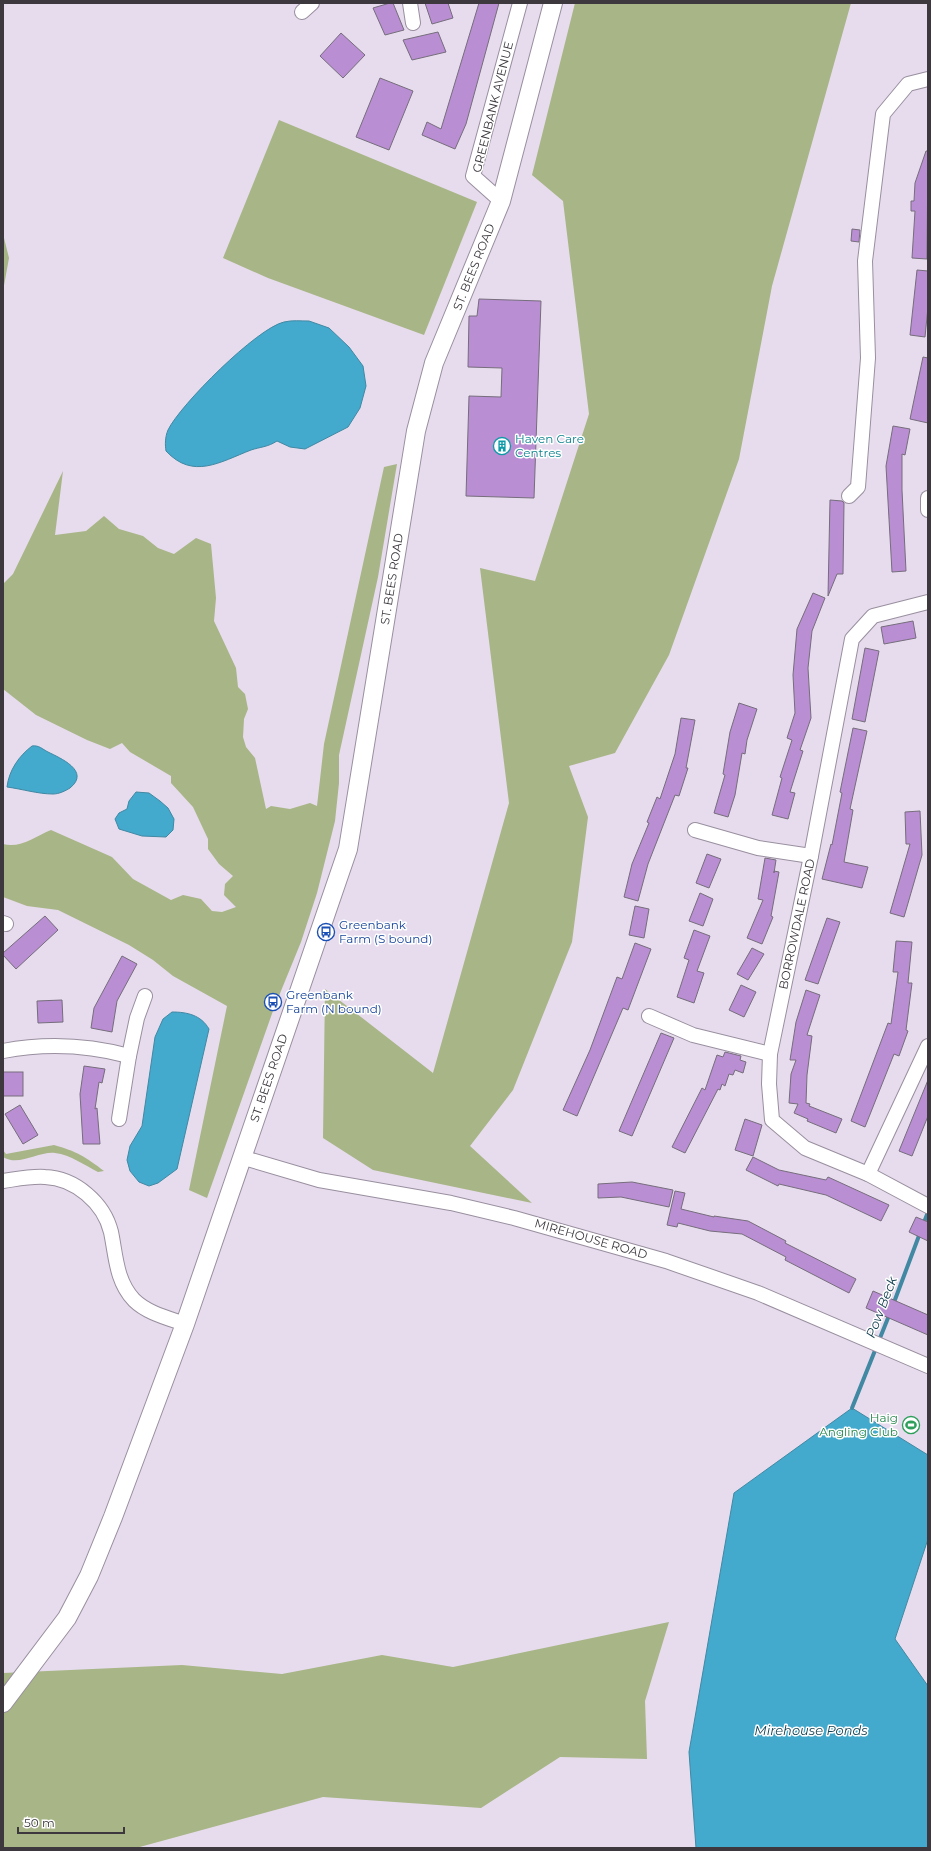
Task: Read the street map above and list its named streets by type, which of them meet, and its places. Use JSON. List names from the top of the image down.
{
  "streets": {
    "main road": ["ST. BEES ROAD"],
    "street": ["GREENBANK AVENUE", "BORROWDALE ROAD", "MIREHOUSE ROAD"]
  },
  "crossings": [
    ["GREENBANK AVENUE", "ST. BEES ROAD"],
    ["ST. BEES ROAD", "MIREHOUSE ROAD"]
  ],
  "water": ["Pow Beck", "Mirehouse Ponds"],
  "places": {
    "building": ["Haven Care Centres"],
    "bus stop": ["Greenbank Farm (S bound)", "Greenbank Farm (N bound)"],
    "sports": ["Haig Angling Club"]
  },
  "scale_bar": "50 m"
}
